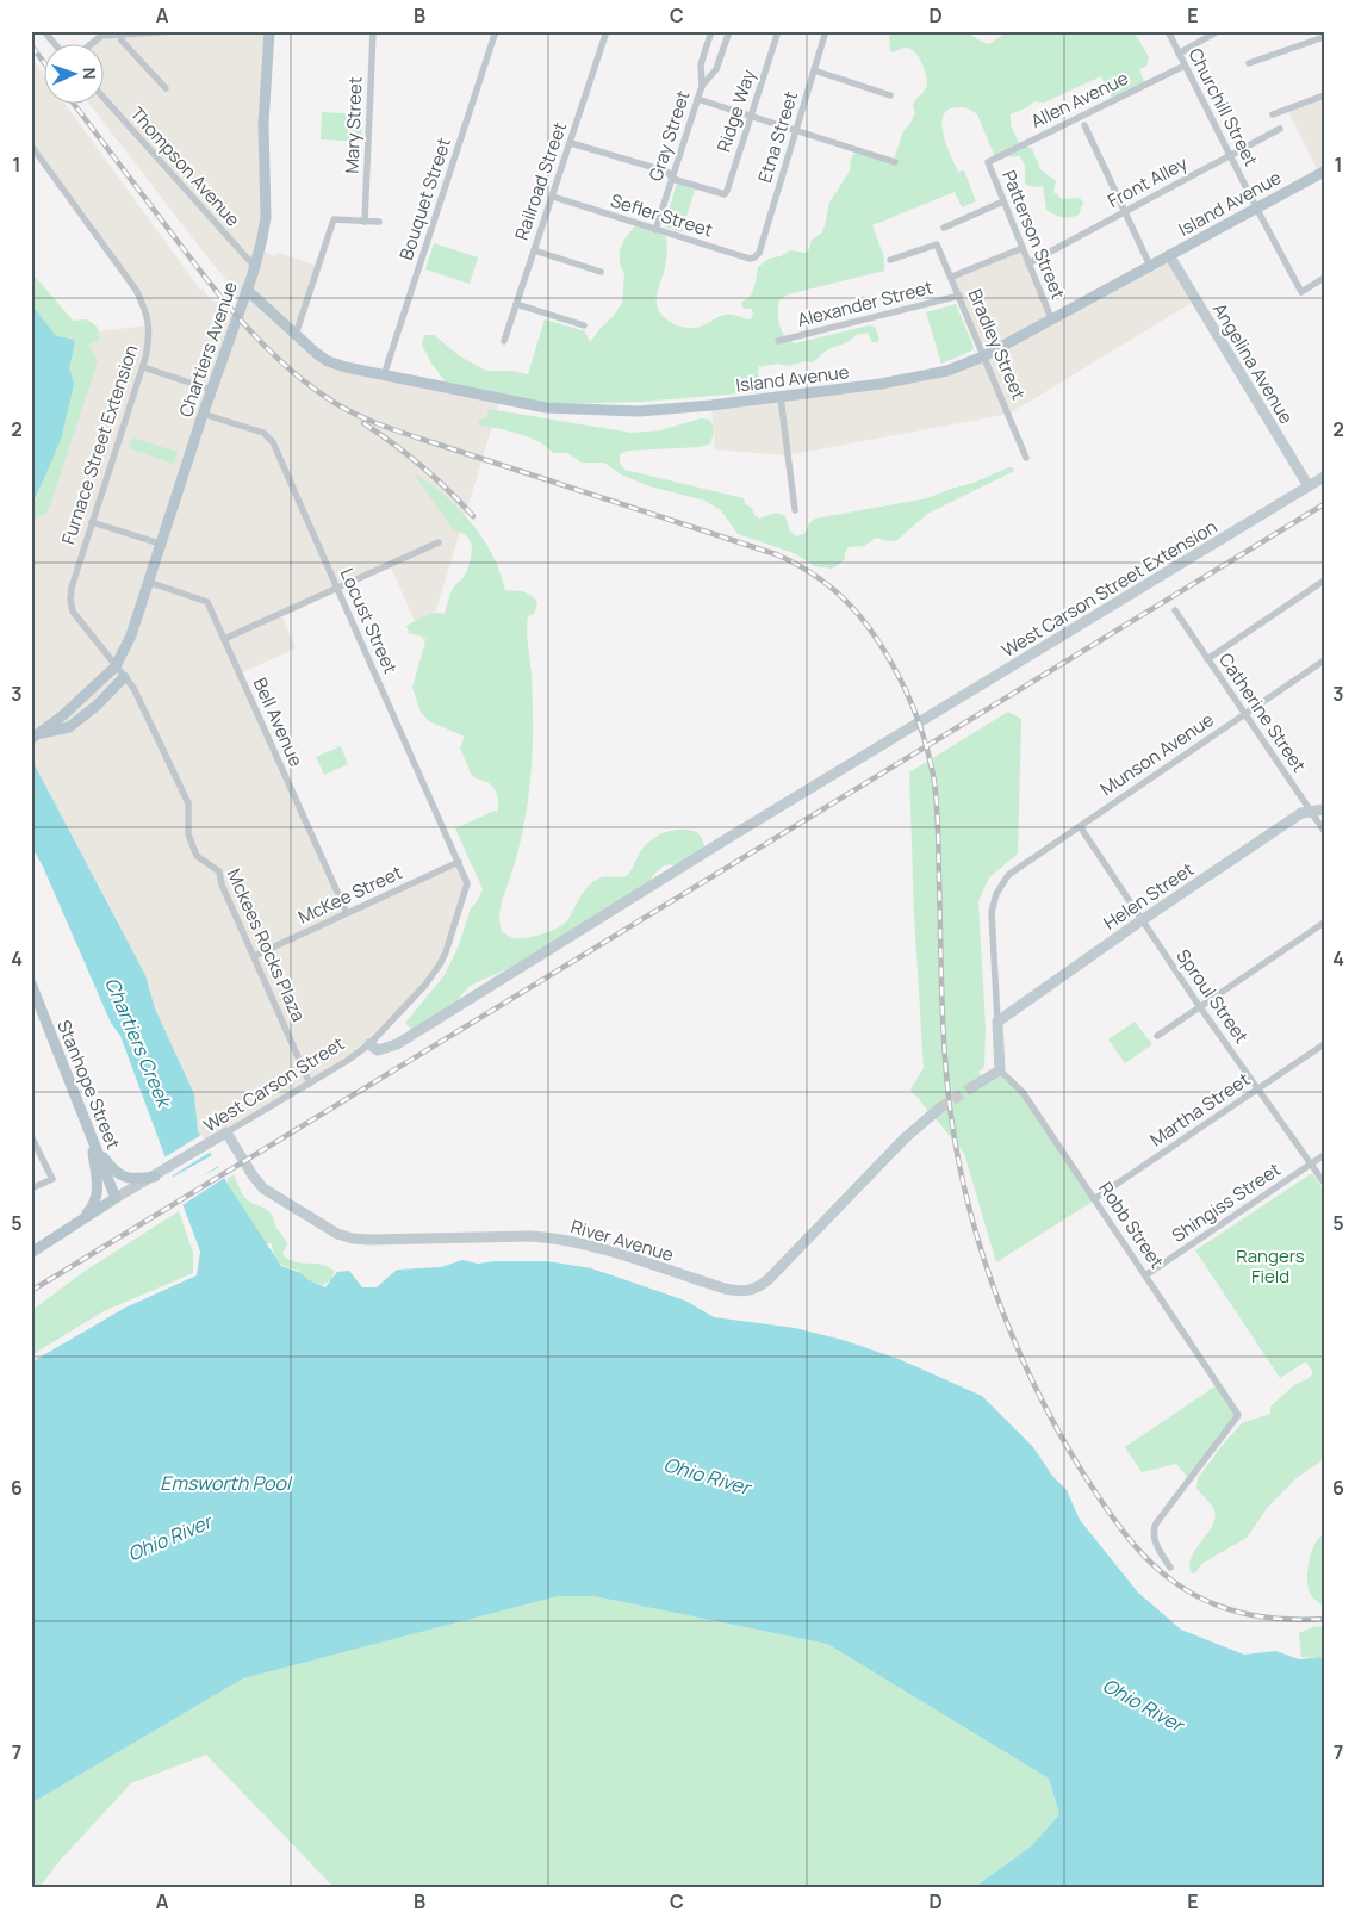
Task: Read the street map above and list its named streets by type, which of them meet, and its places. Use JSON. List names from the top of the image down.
{
  "streets": {
    "main road": [
      "Island Avenue",
      "Chartiers Avenue",
      "Stanhope Street",
      "West Carson Street"
    ],
    "street": [
      "Allen Avenue",
      "Churchill Street",
      "Ridge Way",
      "Mary Street",
      "Gray Street",
      "Etna Street",
      "Thompson Avenue",
      "Railroad Street",
      "Front Alley",
      "Bouquet Street",
      "Sefler Street",
      "Patterson Street",
      "Alexander Street",
      "Bradley Street",
      "Angelina Avenue",
      "Furnace Street Extension",
      "West Carson Street Extension",
      "Locust Street",
      "Catherine Street",
      "Bell Avenue",
      "Munson Avenue",
      "McKee Street",
      "Helen Street",
      "Mckees Rocks Plaza",
      "Sproul Street",
      "Martha Street",
      "Shingiss Street",
      "Robb Street",
      "River Avenue"
    ]
  },
  "crossings": [
    ["Allen Avenue", "Churchill Street"],
    ["Allen Avenue", "Patterson Street"],
    ["Churchill Street", "Front Alley"],
    ["Churchill Street", "Island Avenue"],
    ["Ridge Way", "Gray Street"],
    ["Gray Street", "Sefler Street"],
    ["Etna Street", "Sefler Street"],
    ["Thompson Avenue", "Chartiers Avenue"],
    ["Railroad Street", "Sefler Street"],
    ["Front Alley", "Patterson Street"],
    ["Bouquet Street", "Island Avenue"],
    ["Island Avenue", "Patterson Street"],
    ["Island Avenue", "Bradley Street"],
    ["Island Avenue", "Chartiers Avenue"],
    ["Island Avenue", "Angelina Avenue"],
    ["Alexander Street", "Bradley Street"],
    ["Chartiers Avenue", "Furnace Street Extension"],
    ["Chartiers Avenue", "Locust Street"],
    ["Chartiers Avenue", "Bell Avenue"],
    ["Chartiers Avenue", "Mckees Rocks Plaza"],
    ["Angelina Avenue", "West Carson Street Extension"],
    ["Furnace Street Extension", "Mckees Rocks Plaza"],
    ["West Carson Street Extension", "West Carson Street"],
    ["Locust Street", "McKee Street"],
    ["Locust Street", "West Carson Street"],
    ["Catherine Street", "Munson Avenue"],
    ["Catherine Street", "Helen Street"],
    ["Bell Avenue", "McKee Street"],
    ["Munson Avenue", "Helen Street"],
    ["Munson Avenue", "Sproul Street"],
    ["McKee Street", "Mckees Rocks Plaza"],
    ["Helen Street", "Sproul Street"],
    ["Mckees Rocks Plaza", "West Carson Street"],
    ["Sproul Street", "Martha Street"],
    ["Sproul Street", "Shingiss Street"],
    ["Stanhope Street", "West Carson Street"],
    ["West Carson Street", "River Avenue"],
    ["Martha Street", "Robb Street"],
    ["Shingiss Street", "Robb Street"]
  ],
  "water": ["Chartiers Creek", "Ohio River", "Emsworth Pool"],
  "parks": ["Rangers Field"],
  "north": "right",
  "grid": {
    "columns": [
      "A",
      "B",
      "C",
      "D",
      "E"
    ],
    "rows": [
      "1",
      "2",
      "3",
      "4",
      "5",
      "6",
      "7"
    ]
  }
}
